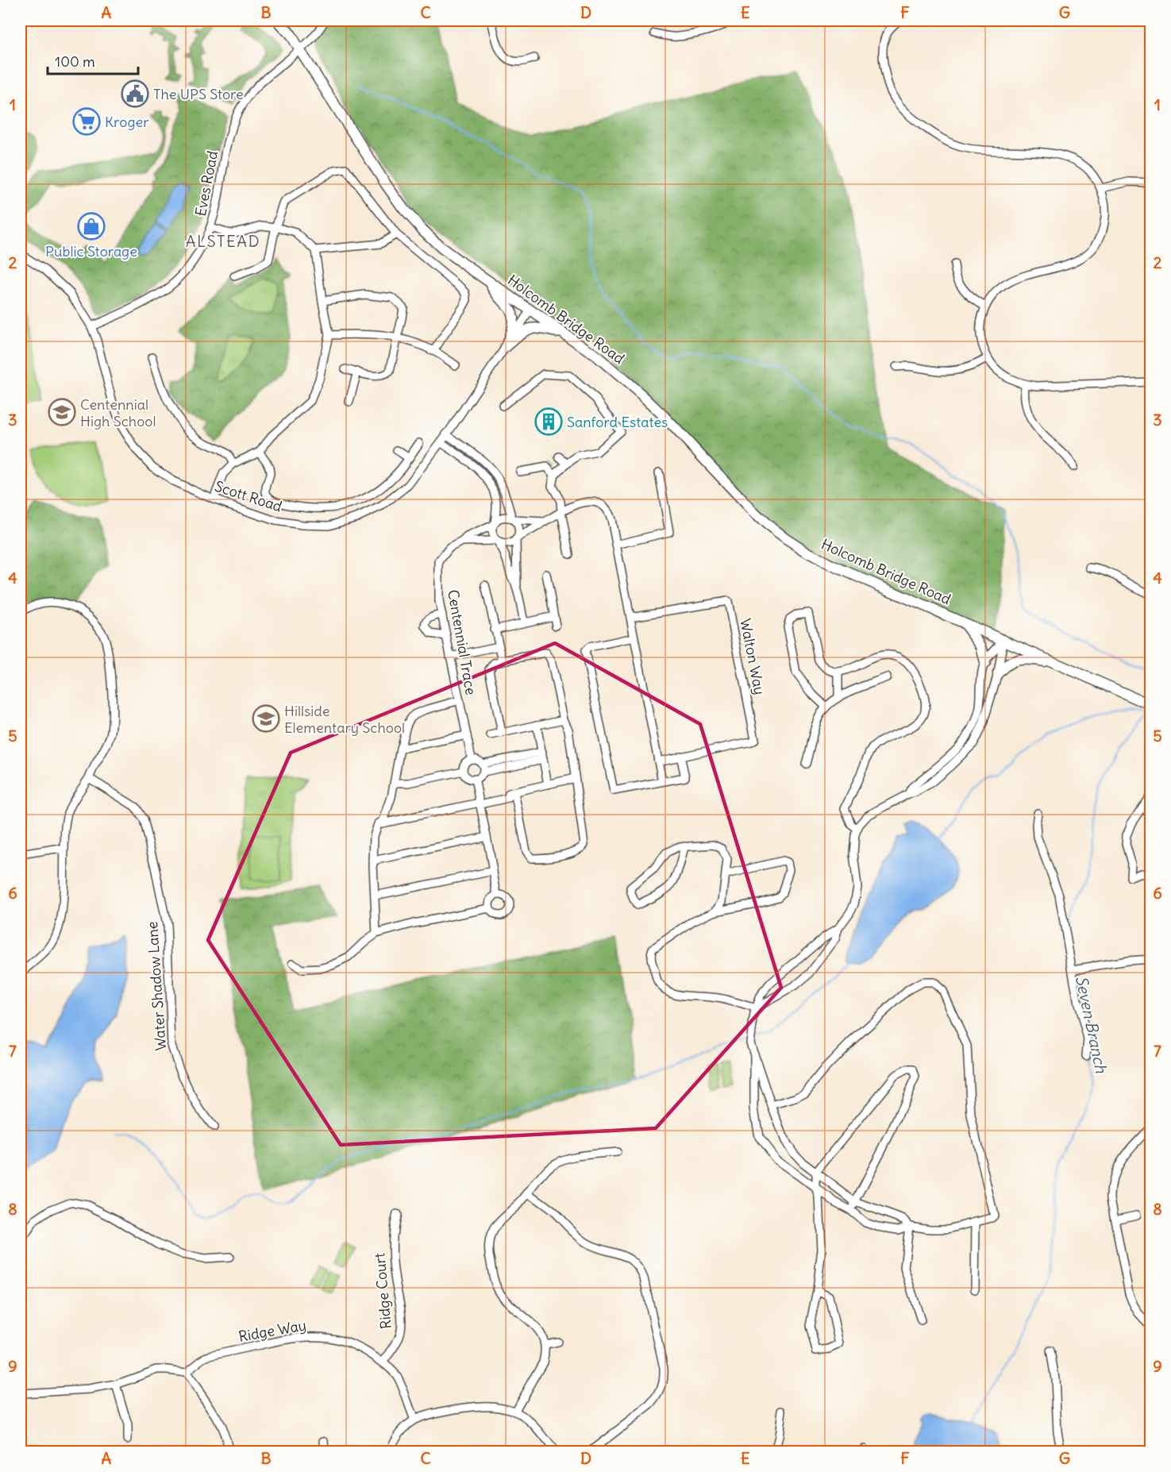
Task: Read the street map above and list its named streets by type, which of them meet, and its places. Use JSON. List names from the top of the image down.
{
  "streets": {
    "main road": ["Holcomb Bridge Road"],
    "street": [
      "Eves Road",
      "Scott Road",
      "Centennial Trace",
      "Walton Way",
      "Water Shadow Lane",
      "Ridge Court",
      "Ridge Way"
    ]
  },
  "crossings": [
    ["Eves Road", "Holcomb Bridge Road"],
    ["Eves Road", "Scott Road"],
    ["Holcomb Bridge Road", "Scott Road"],
    ["Ridge Court", "Ridge Way"]
  ],
  "districts": ["ALSTEAD"],
  "water": ["Seven Branch"],
  "places": {
    "public building": ["The UPS Store"],
    "supermarket": ["Kroger"],
    "shop": ["Public Storage"],
    "school or university": ["Centennial High School", "Hillside Elementary School"],
    "building": ["Sanford Estates"]
  },
  "scale_bar": "100 m",
  "grid": {
    "columns": [
      "A",
      "B",
      "C",
      "D",
      "E",
      "F",
      "G"
    ],
    "rows": [
      "1",
      "2",
      "3",
      "4",
      "5",
      "6",
      "7",
      "8",
      "9"
    ]
  }
}
